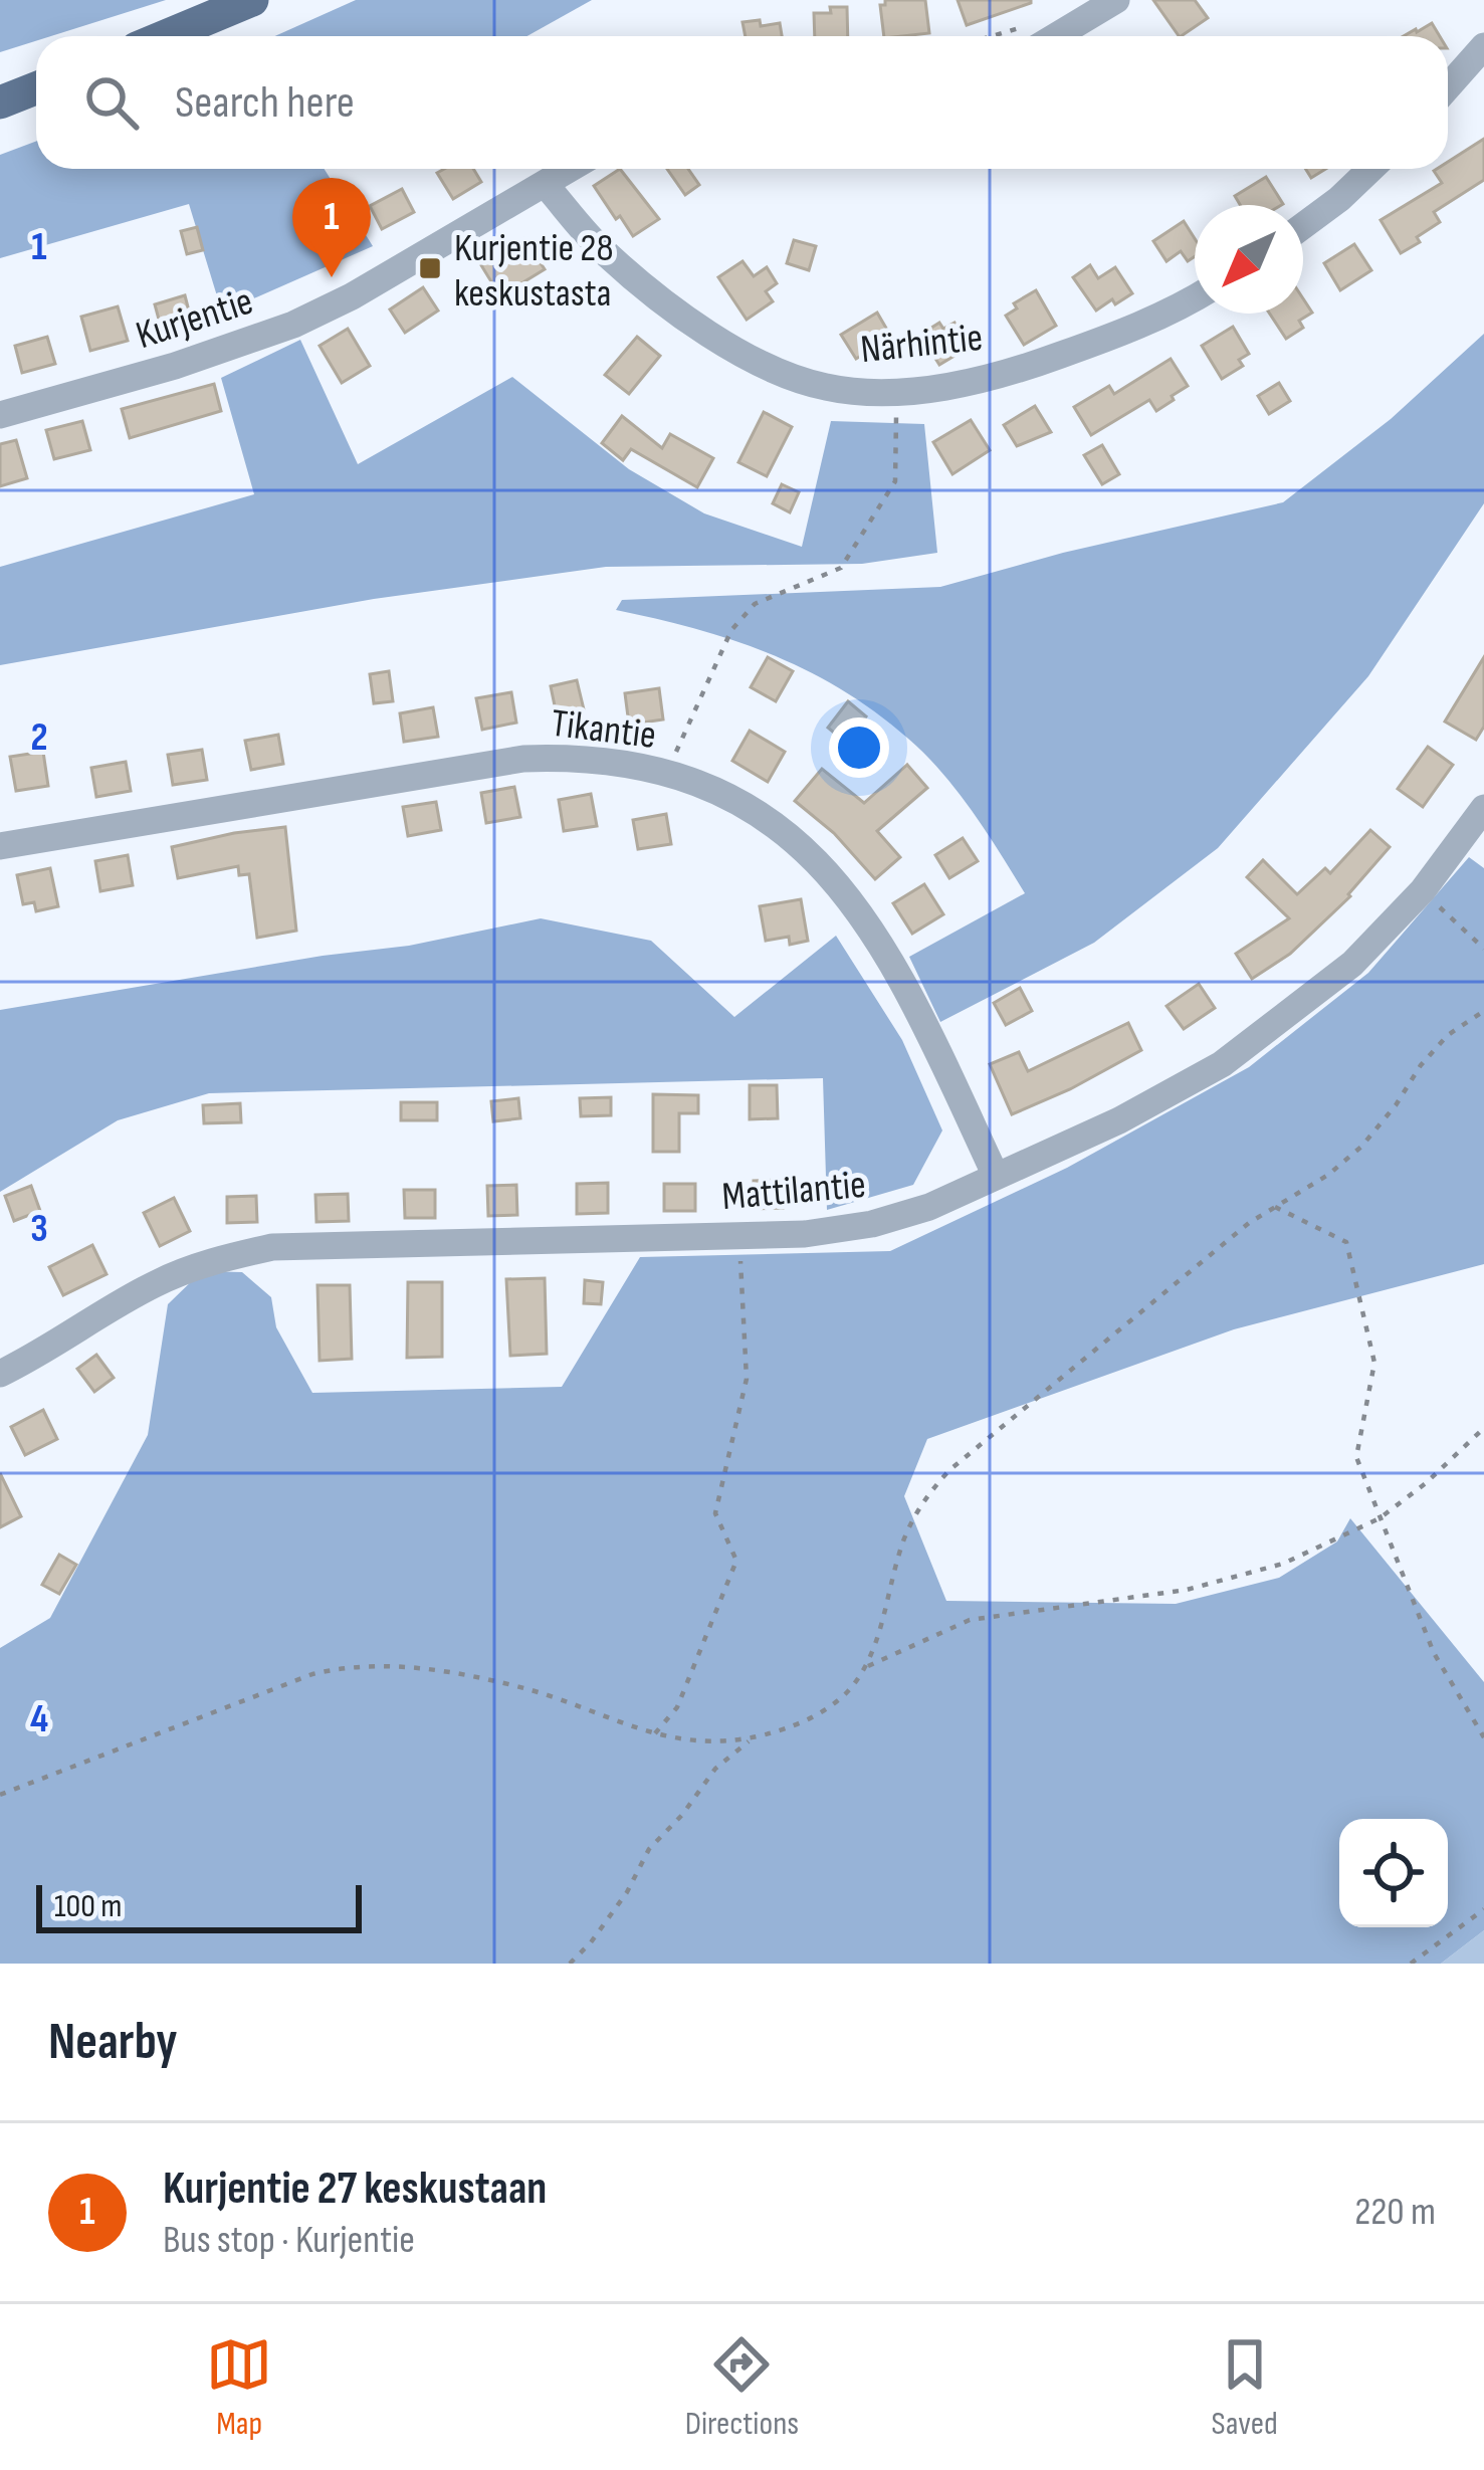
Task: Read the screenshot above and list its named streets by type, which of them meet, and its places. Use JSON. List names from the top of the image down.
{
  "streets": {
    "street": [
      "Kurjentie",
      "Närhintie",
      "Tikantie",
      "Mattilantie"
    ]
  },
  "crossings": [
    ["Kurjentie", "Närhintie"],
    ["Tikantie", "Mattilantie"]
  ],
  "places": {
    "transit": ["Kurjentie 28 keskustasta"]
  },
  "scale_bar": "100 m",
  "north": "bottom left",
  "page": {
    "search": "Search here",
    "pins": "1",
    "scale": "100 m",
    "heading": "Nearby",
    "list": [
      {
        "mark": "1",
        "name": "Kurjentie 27 keskustaan",
        "note": "Bus stop · Kurjentie",
        "value": "220 m"
      }
    ],
    "nav": ["Map", "Directions", "Saved"]
  },
  "grid": {
    "rows": [
      "1",
      "2",
      "3",
      "4"
    ]
  }
}
